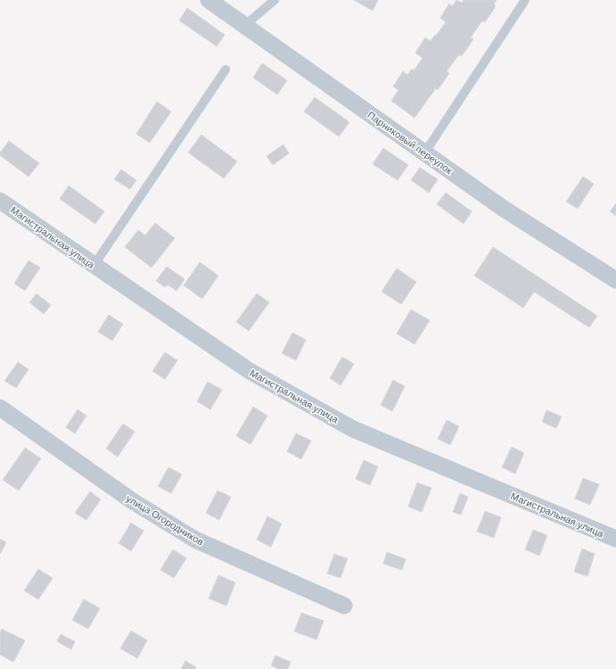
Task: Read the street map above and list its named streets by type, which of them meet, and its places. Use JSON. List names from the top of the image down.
{
  "streets": {
    "street": ["Парниковый переулок", "Магистральная улица", "улица Огородников"]
  }
}
